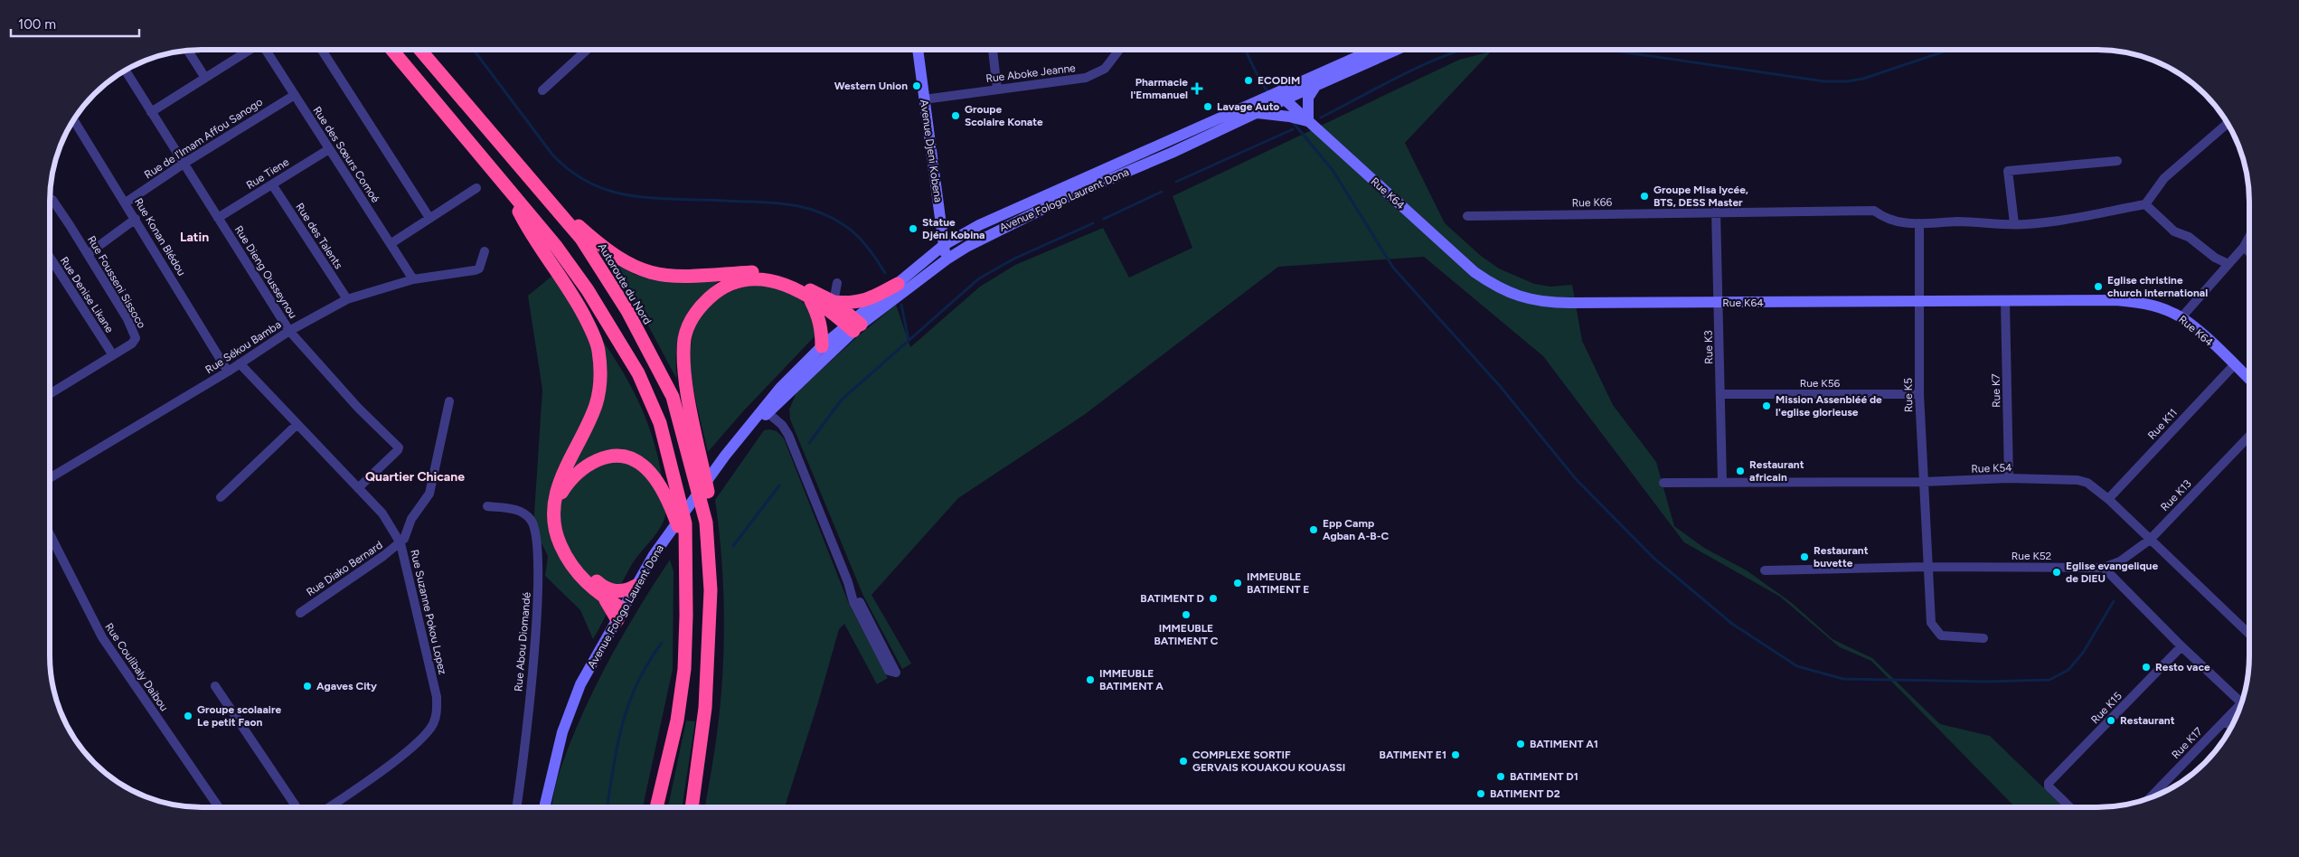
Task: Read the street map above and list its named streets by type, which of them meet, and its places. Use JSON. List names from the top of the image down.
{
  "streets": {
    "highway": ["Autoroute du Nord"],
    "main road": ["Avenue Djeni Kobena", "Rue K64", "Avenue Fologo Laurent Dona"],
    "street": [
      "Rue Aboke Jeanne",
      "Rue de l'Imam Affou Sanogo",
      "Rue des Sœurs Comoé",
      "Rue Tiene",
      "Rue K66",
      "Rue des Talents",
      "Rue Konan Blédou",
      "Rue Dieng Ousseynou",
      "Rue Fousseni Sissoco",
      "Rue Denise Likane",
      "Rue Sékou Bamba",
      "Rue K3",
      "Rue K56",
      "Rue K7",
      "Rue K5",
      "Rue K11",
      "Rue K54",
      "Rue K13",
      "Rue K52",
      "Rue Diako Bernard",
      "Rue Suzanne Pokou Lopez",
      "Rue Abou Diomandé",
      "Rue Coulibaly Daibou",
      "Rue K15",
      "Rue K17"
    ]
  },
  "crossings": [
    ["Rue Aboke Jeanne", "Avenue Djeni Kobena"],
    ["Rue de l'Imam Affou Sanogo", "Rue des Sœurs Comoé"],
    ["Rue de l'Imam Affou Sanogo", "Rue Konan Blédou"],
    ["Rue de l'Imam Affou Sanogo", "Rue Dieng Ousseynou"],
    ["Avenue Djeni Kobena", "Avenue Fologo Laurent Dona"],
    ["Rue des Sœurs Comoé", "Rue Tiene"],
    ["Rue des Sœurs Comoé", "Rue Sékou Bamba"],
    ["Rue Tiene", "Rue des Talents"],
    ["Rue Tiene", "Rue Dieng Ousseynou"],
    ["Rue K64", "Avenue Fologo Laurent Dona"],
    ["Rue K64", "Rue K3"],
    ["Rue K64", "Rue K7"],
    ["Rue K64", "Rue K5"],
    ["Rue K64", "Rue K11"],
    ["Rue K66", "Rue K3"],
    ["Rue K66", "Rue K5"],
    ["Rue des Talents", "Rue Sékou Bamba"],
    ["Rue Konan Blédou", "Rue Sékou Bamba"],
    ["Rue Dieng Ousseynou", "Rue Sékou Bamba"],
    ["Rue Dieng Ousseynou", "Rue Suzanne Pokou Lopez"],
    ["Rue Fousseni Sissoco", "Rue Denise Likane"],
    ["Rue Sékou Bamba", "Rue Suzanne Pokou Lopez"],
    ["Rue K3", "Rue K56"],
    ["Rue K3", "Rue K54"],
    ["Rue K56", "Rue K5"],
    ["Rue K7", "Rue K54"],
    ["Rue K5", "Rue K54"],
    ["Rue K5", "Rue K52"],
    ["Rue K11", "Rue K54"],
    ["Rue K54", "Rue K13"],
    ["Rue K13", "Rue K52"],
    ["Rue Diako Bernard", "Rue Suzanne Pokou Lopez"]
  ],
  "districts": ["Latin", "Quartier Chicane"],
  "places": {
    "other": [
      "ECODIM",
      "Western Union",
      "Lavage Auto",
      "Groupe Scolaire Konate",
      "Groupe Misa lycée, BTS, DESS Master",
      "Statue Djéni Kobina",
      "Eglise christine church international",
      "Mission Assenbléé de l'eglise glorieuse",
      "Restaurant africain",
      "Epp Camp Agban A-B-C",
      "Restaurant buvette",
      "Eglise evangelique de DIEU",
      "IMMEUBLE BATIMENT E",
      "BATIMENT D",
      "IMMEUBLE BATIMENT C",
      "Resto vace",
      "IMMEUBLE BATIMENT A",
      "Agaves City",
      "Groupe scolaaire Le petit Faon",
      "Restaurant",
      "BATIMENT A1",
      "BATIMENT E1",
      "COMPLEXE SORTIF GERVAIS KOUAKOU KOUASSI",
      "BATIMENT D1",
      "BATIMENT D2"
    ],
    "health": ["Pharmacie l'Emmanuel"]
  },
  "scale_bar": "100 m"
}
